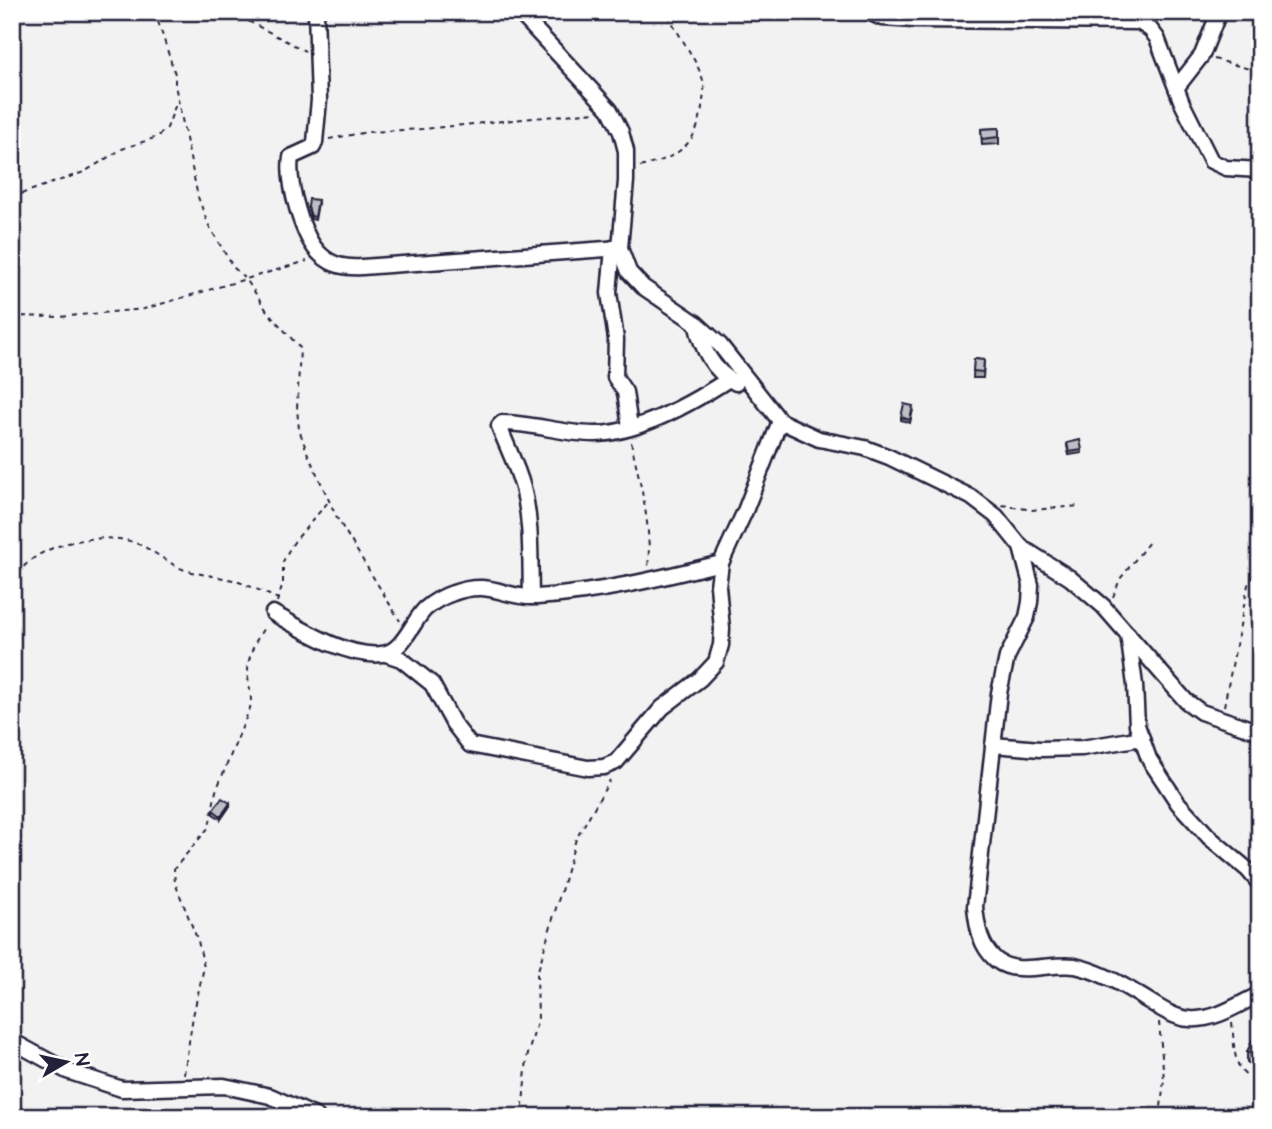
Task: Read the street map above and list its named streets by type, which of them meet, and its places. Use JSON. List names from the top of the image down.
{
  "north": "right"
}
